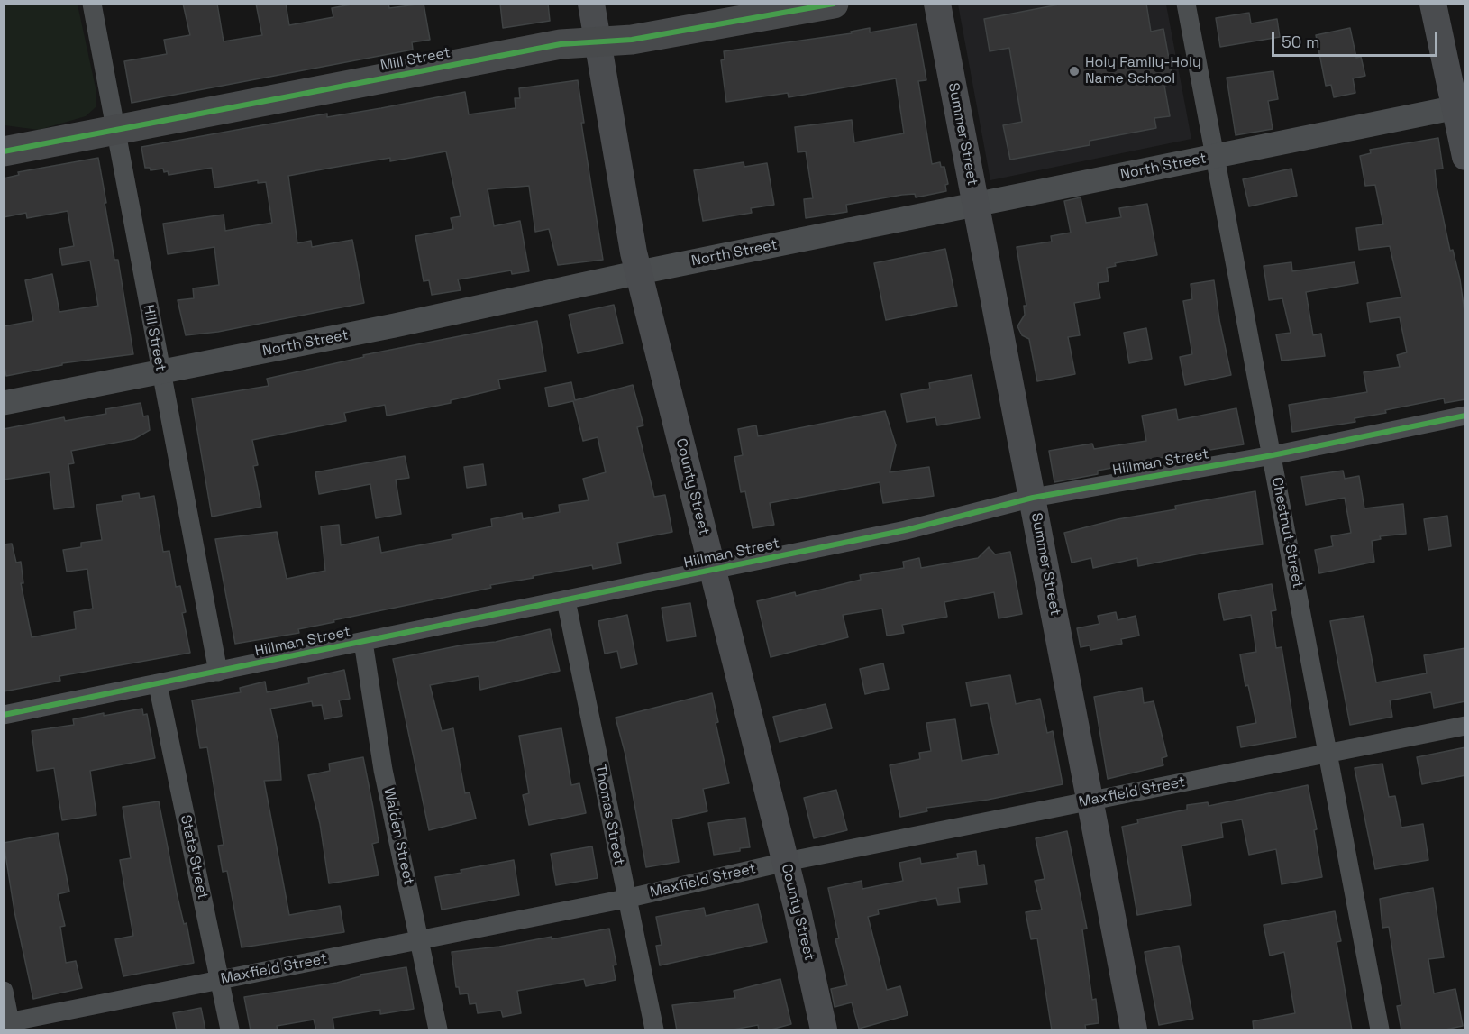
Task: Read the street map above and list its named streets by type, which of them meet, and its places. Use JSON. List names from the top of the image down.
{
  "streets": {
    "main road": ["Mill Street", "Summer Street", "County Street"],
    "street": [
      "North Street",
      "Hill Street",
      "Hillman Street",
      "Chestnut Street",
      "Maxfield Street",
      "Thomas Street",
      "Walden Street",
      "State Street"
    ]
  },
  "crossings": [
    ["Mill Street", "Hill Street"],
    ["Mill Street", "County Street"],
    ["Summer Street", "North Street"],
    ["Summer Street", "Hillman Street"],
    ["Summer Street", "Maxfield Street"],
    ["North Street", "Hill Street"],
    ["North Street", "County Street"],
    ["North Street", "Chestnut Street"],
    ["Hill Street", "Hillman Street"],
    ["Hillman Street", "County Street"],
    ["Hillman Street", "Chestnut Street"],
    ["Hillman Street", "Thomas Street"],
    ["Hillman Street", "Walden Street"],
    ["Hillman Street", "State Street"],
    ["County Street", "Maxfield Street"],
    ["Chestnut Street", "Maxfield Street"],
    ["Maxfield Street", "Thomas Street"],
    ["Maxfield Street", "Walden Street"],
    ["Maxfield Street", "State Street"]
  ],
  "places": ["Holy Family-Holy Name School"],
  "scale_bar": "50 m"
}
